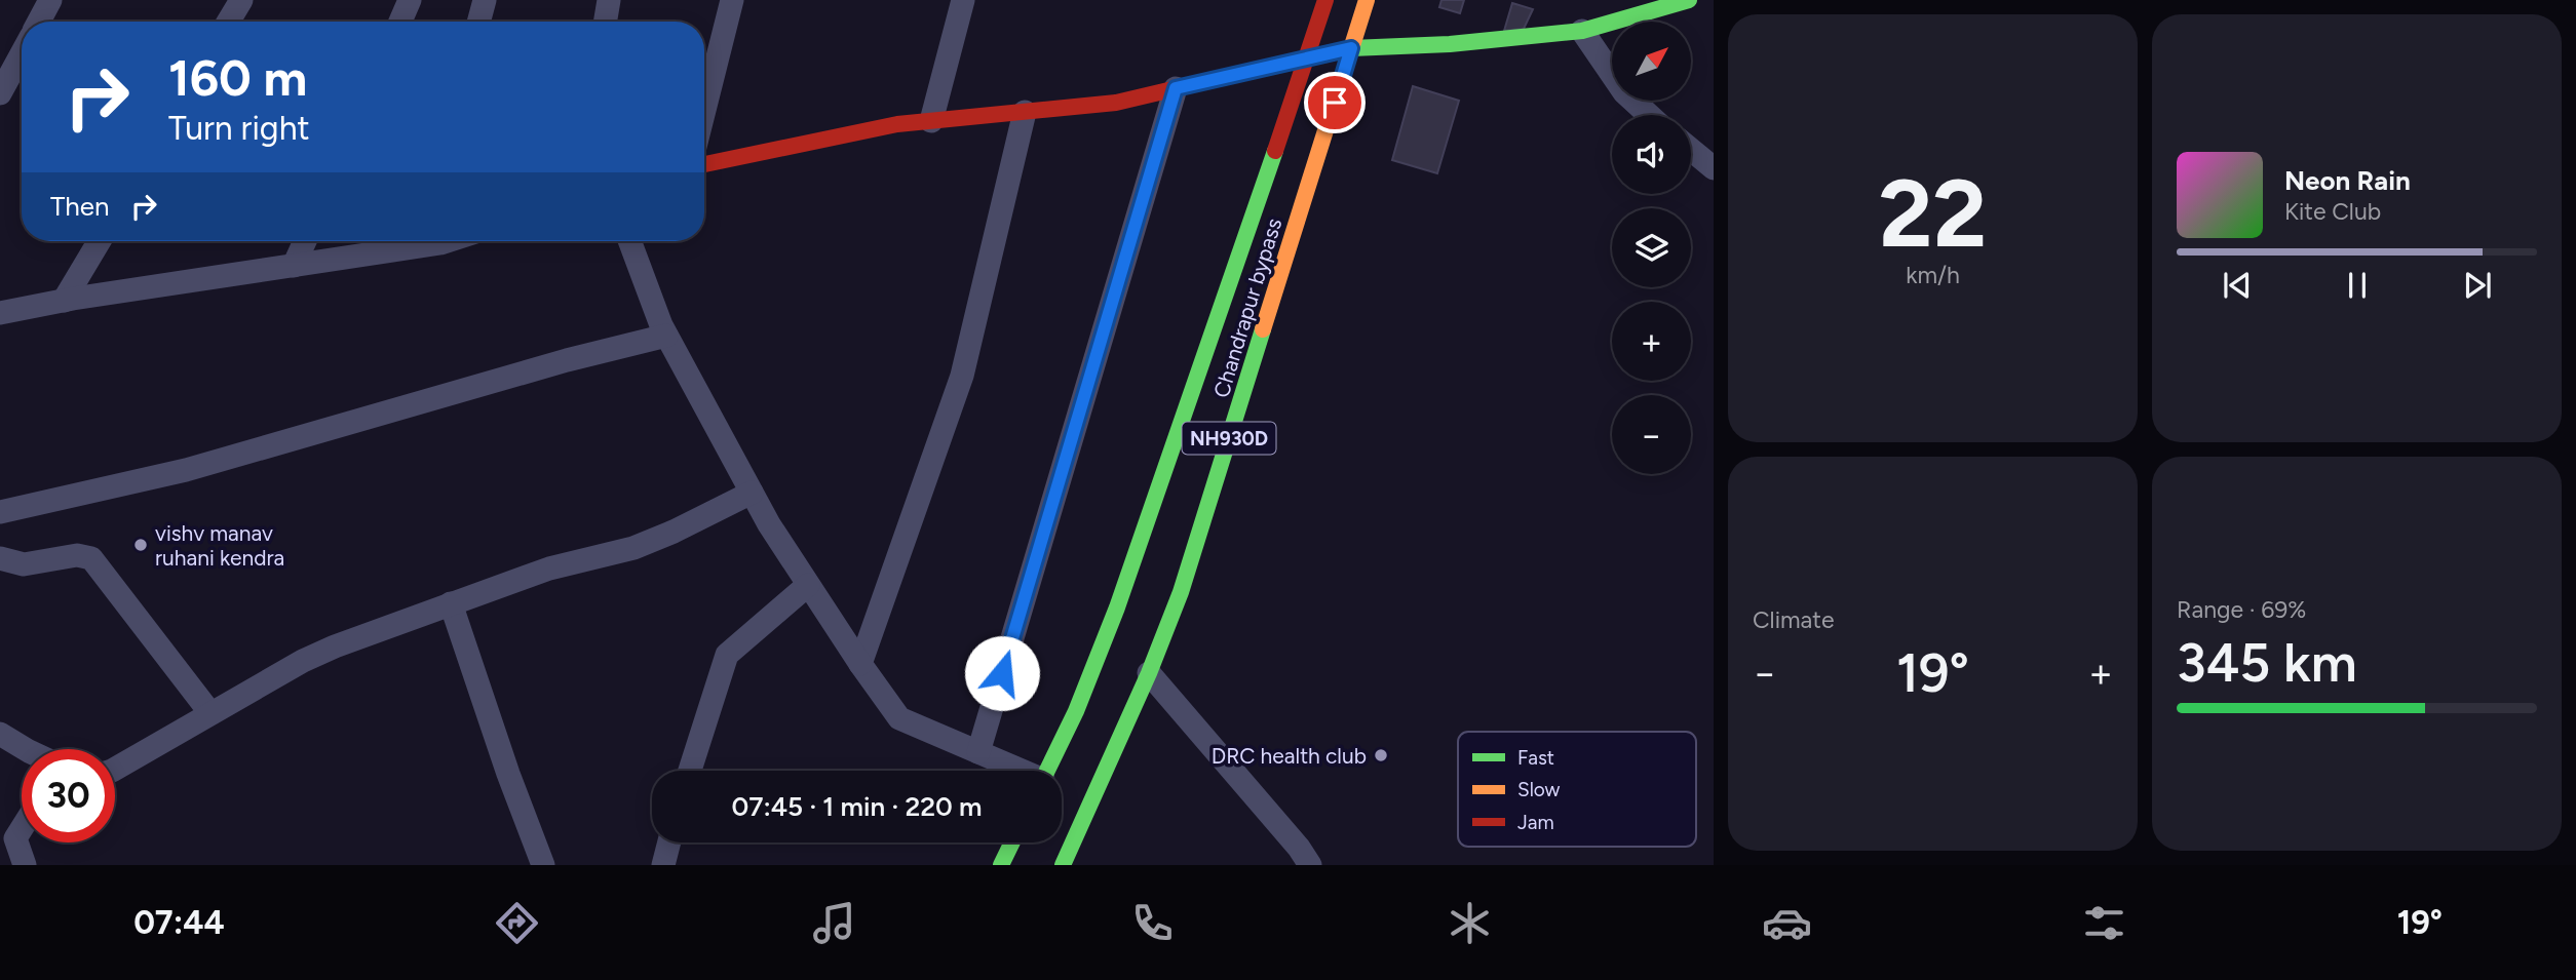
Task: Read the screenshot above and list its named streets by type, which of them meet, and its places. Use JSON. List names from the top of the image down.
{
  "streets": {
    "main road": ["Chandrapur bypass", "NH930D"]
  },
  "places": ["vishv manav ruhani kendra", "DRC health club"],
  "legend": ["Fast", "Slow", "Jam"],
  "north": "top right",
  "page": {
    "tile": [
      ["22", "km/h"],
      "Climate",
      ["Range · 69%", "345 km"]
    ],
    "map_buttons": ["+", "−"],
    "turn": ["160 m", "Turn right"],
    "song": ["Neon Rain", "Kite Club"],
    "then": "Then",
    "heat": ["−", "19°", "+"],
    "limit": "30",
    "trip": "07:45 · 1 min · 220 m",
    "tabs": ["07:44", "19°"]
  }
}
